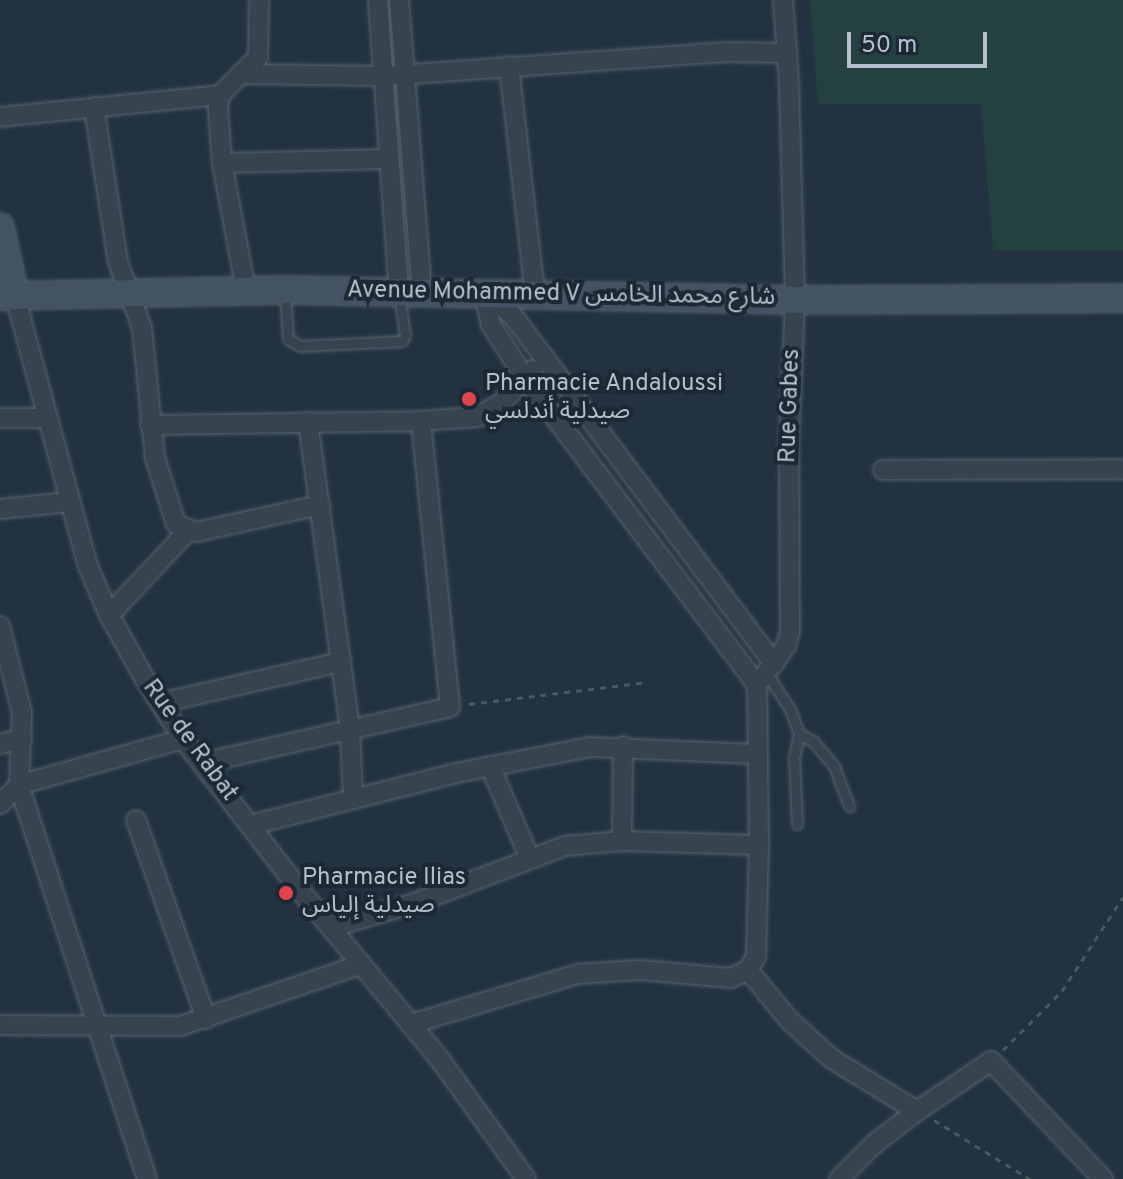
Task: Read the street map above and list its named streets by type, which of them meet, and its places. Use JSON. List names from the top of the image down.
{
  "streets": {
    "main road": ["Avenue Mohammed V شارع محمد الخامس", "Rue de Rabat"],
    "street": ["Rue Gabes"]
  },
  "crossings": [
    ["Avenue Mohammed V شارع محمد الخامس", "Rue Gabes"],
    ["Avenue Mohammed V شارع محمد الخامس", "Rue de Rabat"]
  ],
  "places": ["Pharmacie Andaloussi صيدلية أندلسي", "Pharmacie Ilias صيدلية إلياس"],
  "scale_bar": "50 m"
}
